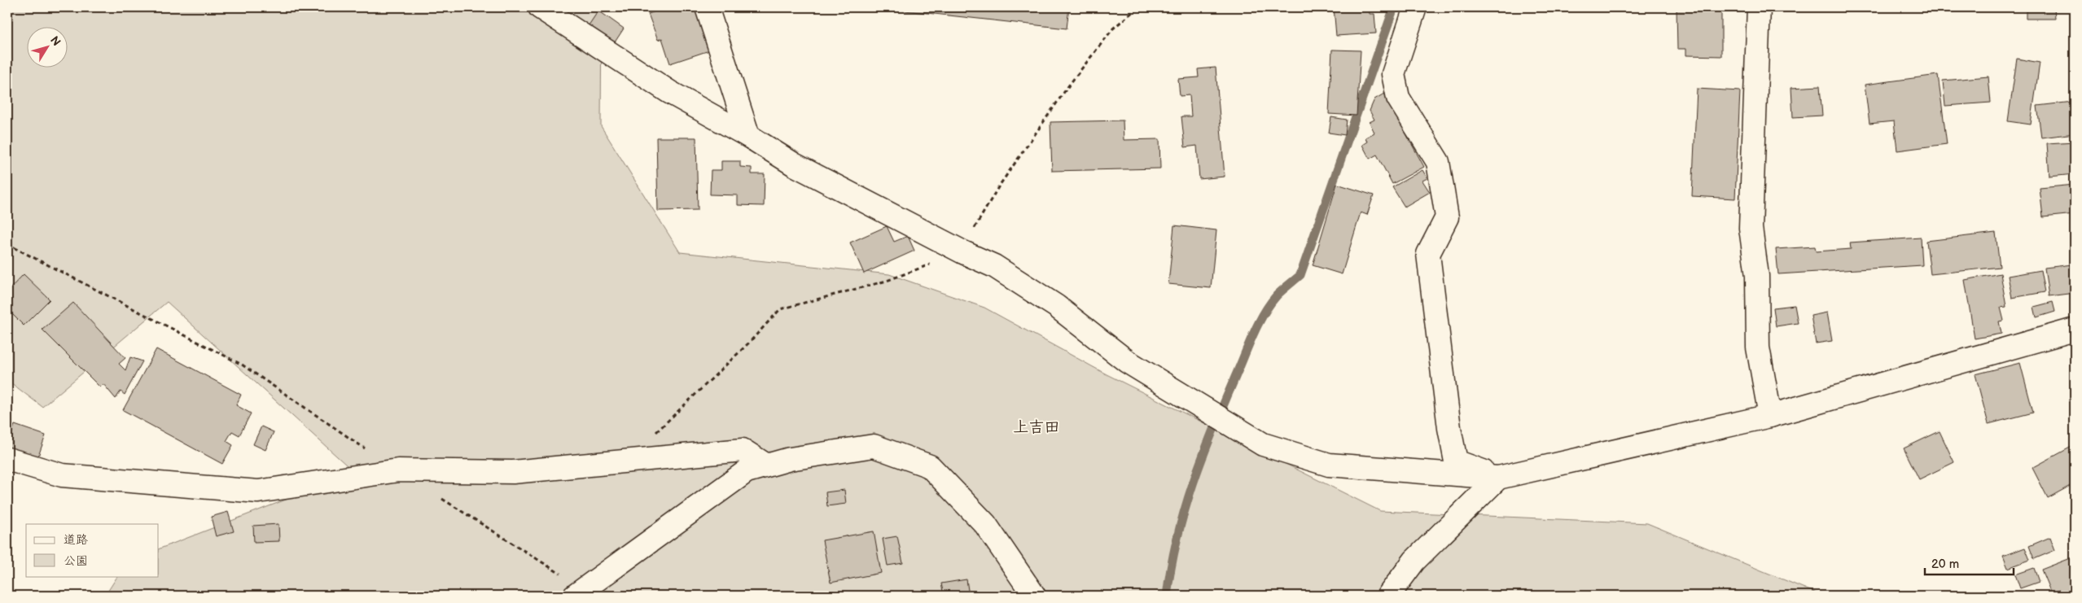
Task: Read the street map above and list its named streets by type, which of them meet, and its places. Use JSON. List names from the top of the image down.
{
  "districts": ["上吉田"],
  "legend": ["道路", "公園"],
  "scale_bar": "20 m",
  "north": "top right"
}
